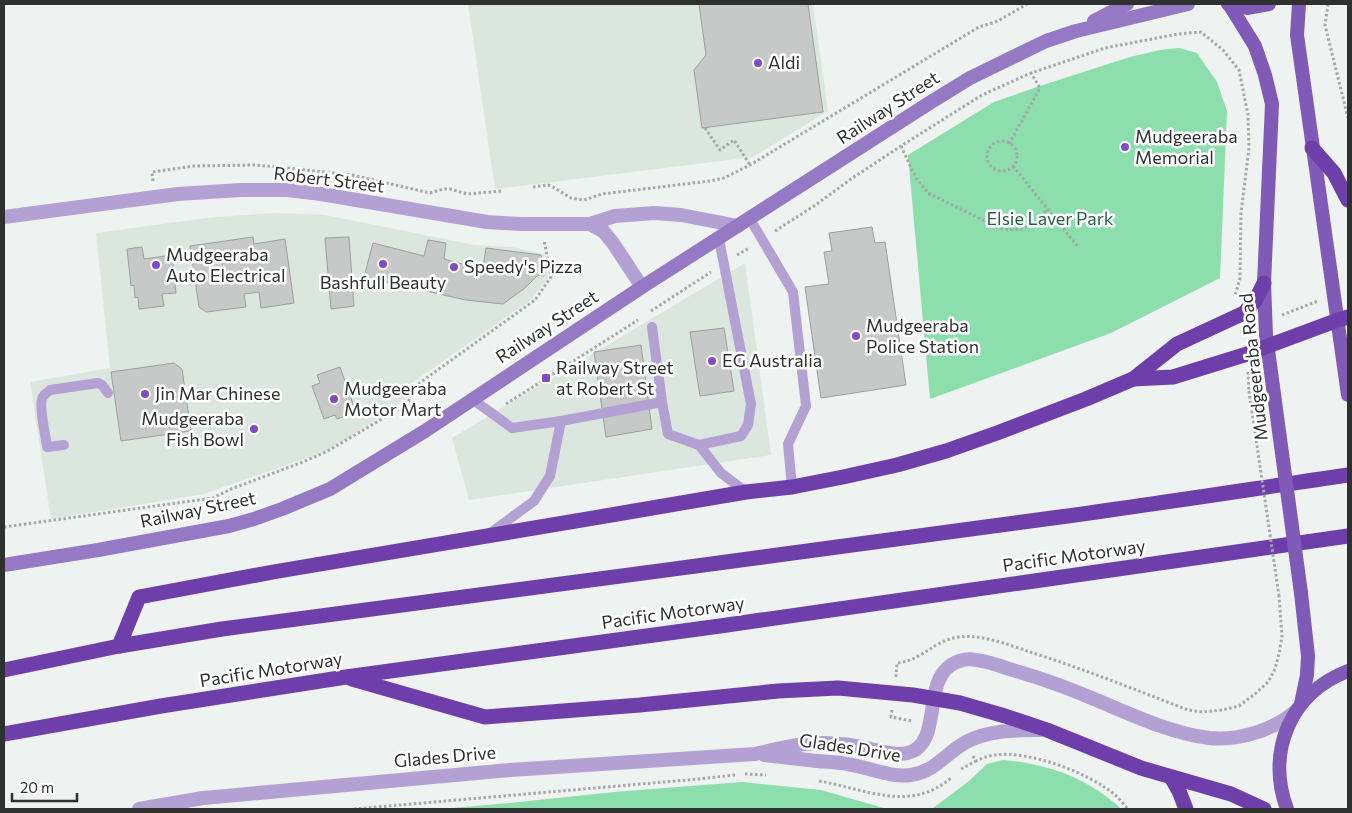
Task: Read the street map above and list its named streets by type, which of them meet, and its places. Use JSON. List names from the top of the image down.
{
  "streets": {
    "highway": ["Pacific Motorway"],
    "main road": ["Railway Street", "Mudgeeraba Road"],
    "street": ["Robert Street", "Glades Drive"]
  },
  "crossings": [
    ["Railway Street", "Robert Street"]
  ],
  "parks": ["Elsie Laver Park"],
  "places": {
    "other": [
      "Aldi",
      "Mudgeeraba Memorial",
      "Bashfull Beauty",
      "Mudgeeraba Auto Electrical",
      "Speedy's Pizza",
      "Mudgeeraba Police Station",
      "EG Australia",
      "Jin Mar Chinese",
      "Mudgeeraba Motor Mart",
      "Mudgeeraba Fish Bowl"
    ],
    "transit": ["Railway Street at Robert St"]
  },
  "scale_bar": "20 m"
}
